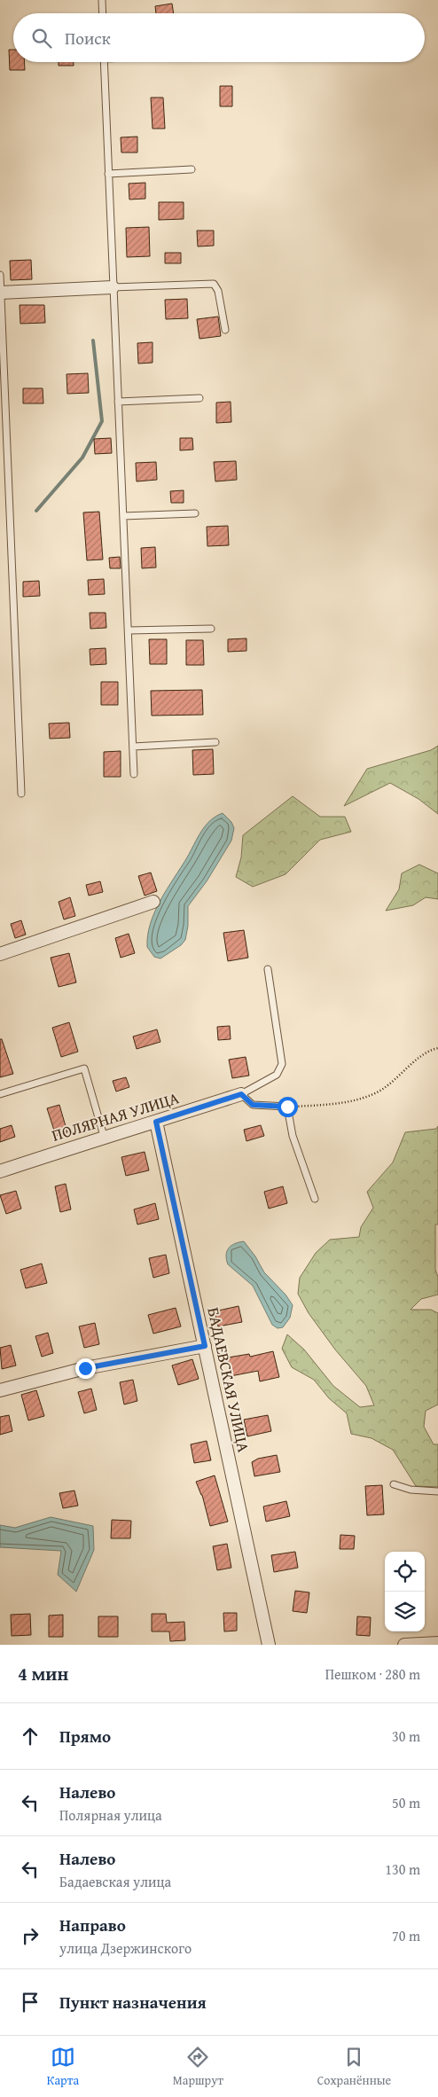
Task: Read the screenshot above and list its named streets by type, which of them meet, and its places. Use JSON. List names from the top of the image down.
{
  "streets": {
    "street": ["ПОЛЯРНАЯ УЛИЦА", "БАДАЕВСКАЯ УЛИЦА"]
  },
  "crossings": [
    ["ПОЛЯРНАЯ УЛИЦА", "БАДАЕВСКАЯ УЛИЦА"]
  ],
  "page": {
    "search": "Поиск",
    "heading": ["4 мин", "Пешком · 280 m"],
    "list": [
      ["Прямо", "30 m"],
      ["Налево", "Полярная улица", "50 m"],
      ["Налево", "Бадаевская улица", "130 m"],
      ["Направо", "улица Дзержинского", "70 m"],
      "Пункт назначения"
    ],
    "nav": ["Карта", "Маршрут", "Сохранённые"]
  }
}
